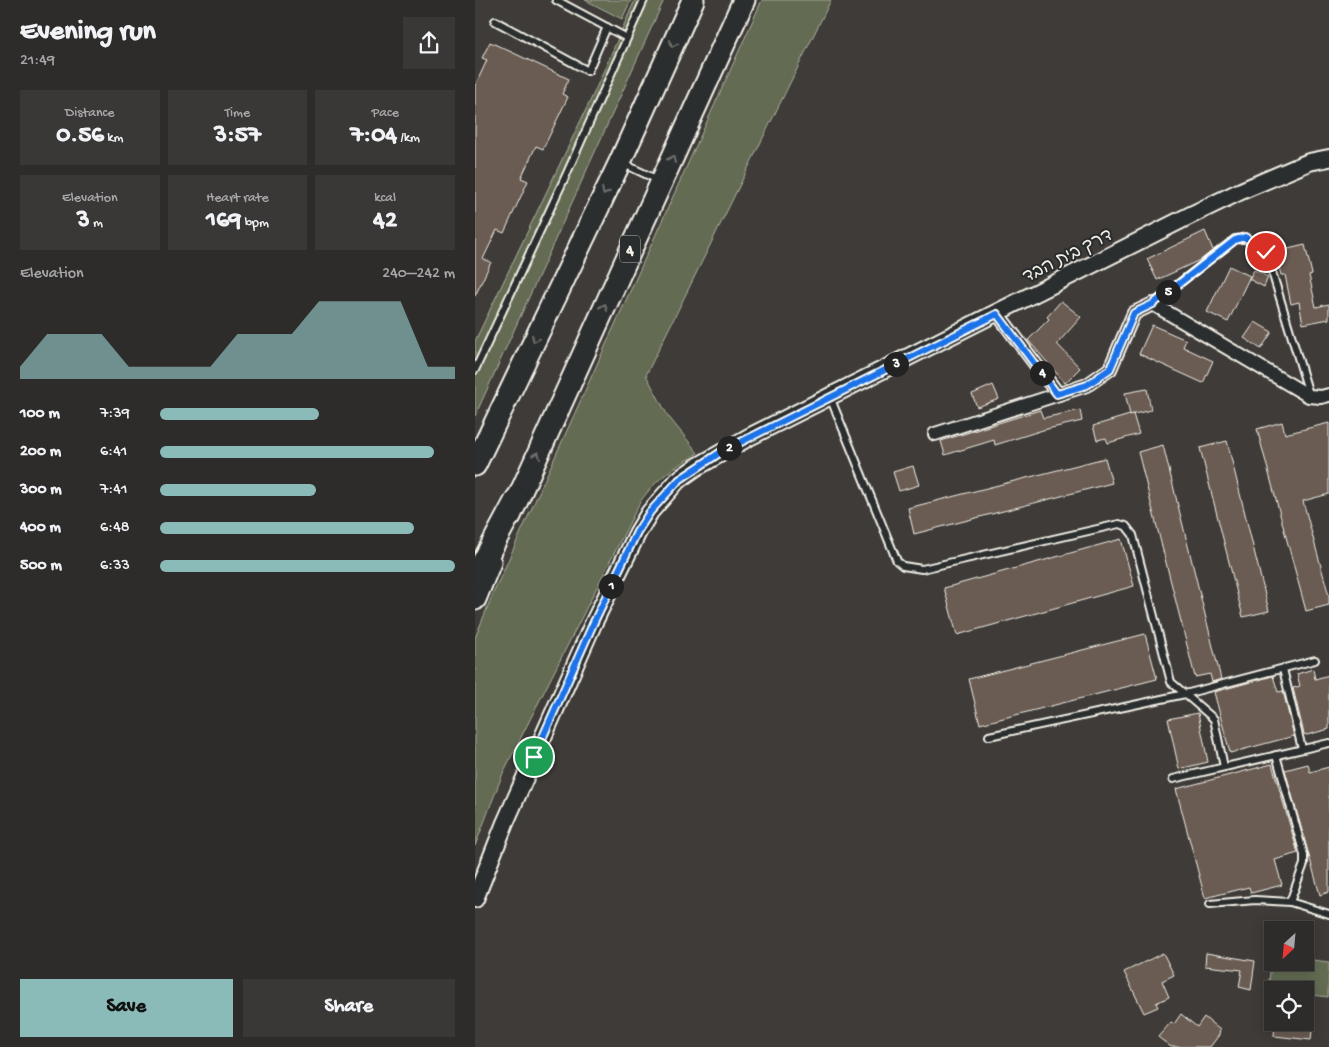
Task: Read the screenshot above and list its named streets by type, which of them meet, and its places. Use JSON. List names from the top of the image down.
{
  "streets": {
    "highway": ["4"],
    "street": ["דרך בית הבד"]
  },
  "north": "bottom left",
  "page": {
    "heading": ["Evening run", "21:49"],
    "stats": [
      ["Distance", "0.56 km"],
      ["Time", "3:57"],
      ["Pace", "7:04 /km"],
      ["Elevation", "3 m"],
      ["Heart rate", "169 bpm"],
      ["kcal", "42"]
    ],
    "chart": ["Elevation", "240–242 m"],
    "pins": [
      "5",
      "3",
      "4",
      "2",
      "1"
    ],
    "list": [
      {
        "name": "100 m",
        "note": "7:39"
      },
      {
        "name": "200 m",
        "note": "6:41"
      },
      {
        "name": "300 m",
        "note": "7:41"
      },
      {
        "name": "400 m",
        "note": "6:48"
      },
      {
        "name": "500 m",
        "note": "6:33"
      }
    ],
    "buttons": ["Save", "Share"]
  }
}
